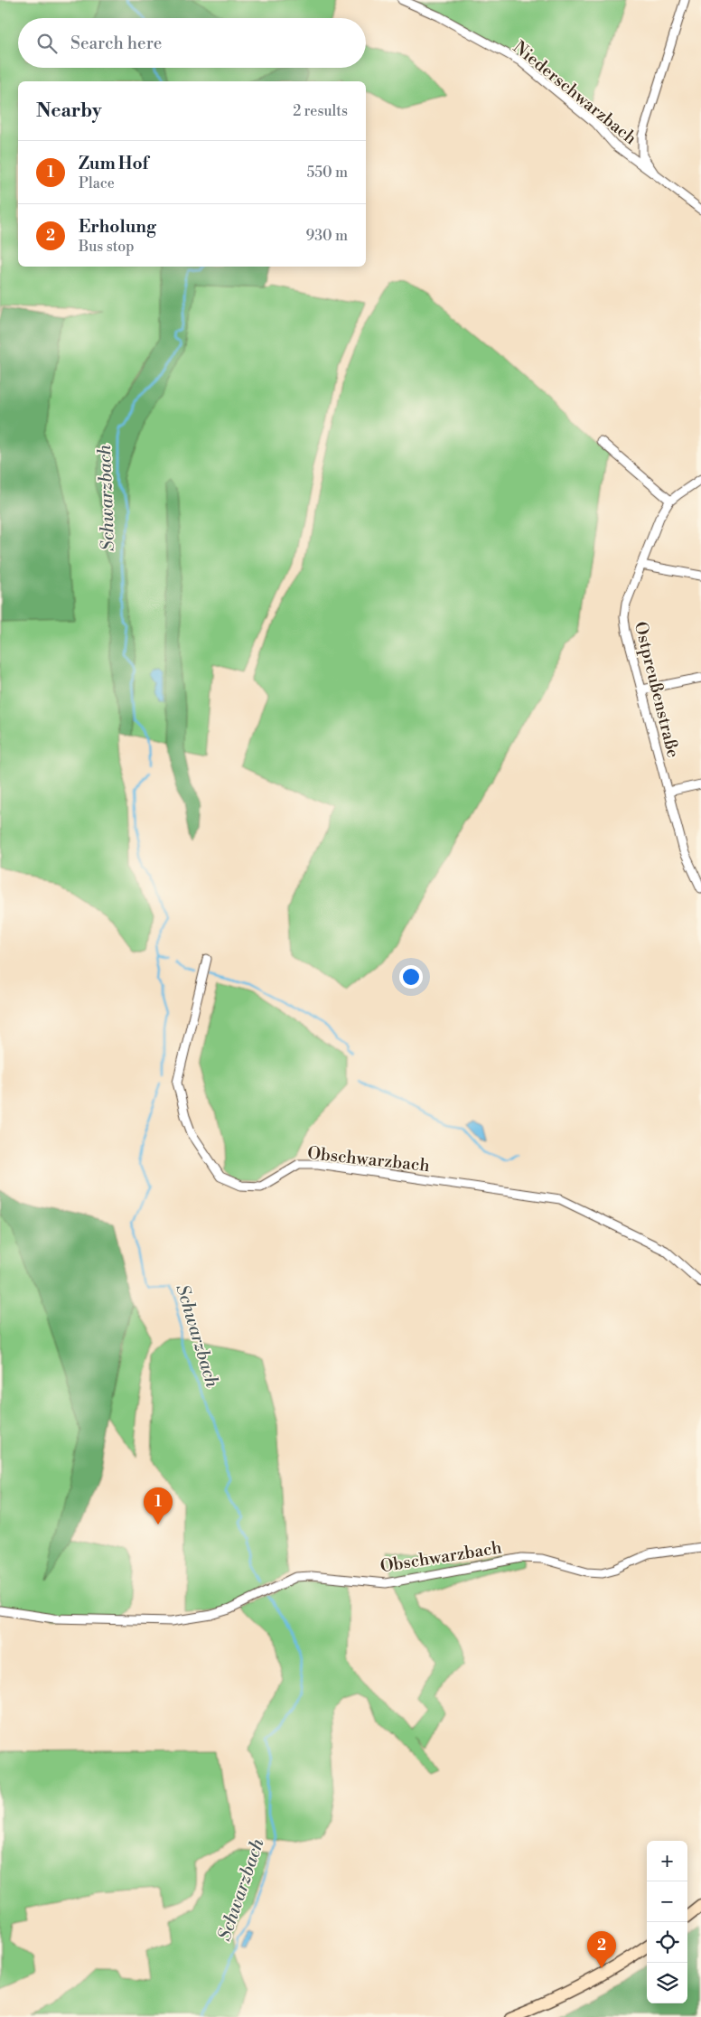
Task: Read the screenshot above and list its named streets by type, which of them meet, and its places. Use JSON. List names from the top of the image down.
{
  "streets": {
    "street": ["Niederschwarzbach", "Ostpreußenstraße", "Obschwarzbach"]
  },
  "water": ["Schwarzbach"],
  "page": {
    "search": "Search here",
    "heading": ["Nearby", "2 results"],
    "list": [
      {
        "mark": "1",
        "name": "Zum Hof",
        "note": "Place",
        "value": "550 m"
      },
      {
        "mark": "2",
        "name": "Erholung",
        "note": "Bus stop",
        "value": "930 m"
      }
    ],
    "pins": ["1", "2"],
    "map_buttons": ["+", "−"]
  }
}
